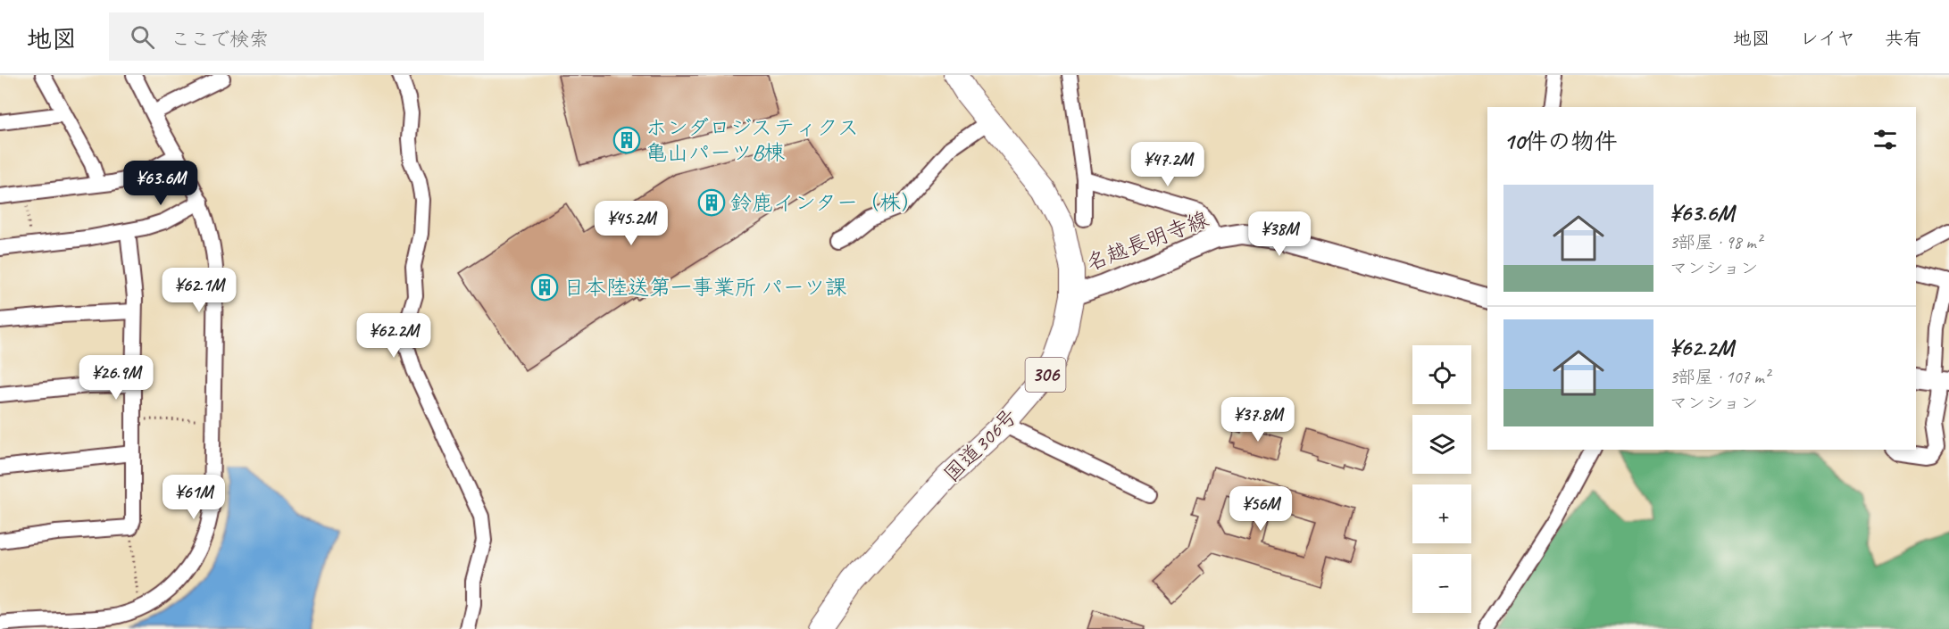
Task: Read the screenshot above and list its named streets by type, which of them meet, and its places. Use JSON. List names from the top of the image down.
{
  "streets": {
    "highway": ["306", "国道306号"],
    "main road": ["名越長明寺線"]
  },
  "crossings": [
    ["名越長明寺線", "国道306号"]
  ],
  "places": {
    "building": ["ホンダロジスティクス 亀山パーツB棟", "鈴鹿インター（株）", "日本陸送第一事業所 パーツ課"]
  },
  "page": {
    "header": "地図",
    "search": "ここで検索",
    "nav": ["地図", "レイヤ", "共有"],
    "heading": "10件の物件",
    "price": [
      "¥47.2M",
      "¥63.6M",
      "¥45.2M",
      "¥38M",
      "¥62.1M",
      "¥62.2M",
      "¥26.9M",
      "¥37.8M",
      "¥61M",
      "¥56M"
    ],
    "list": [
      {
        "name": "¥63.6M",
        "note": "3部屋 · 98 m² · マンション"
      },
      {
        "name": "¥62.2M",
        "note": "3部屋 · 107 m² · マンション"
      }
    ],
    "map_buttons": ["+", "−"]
  }
}
